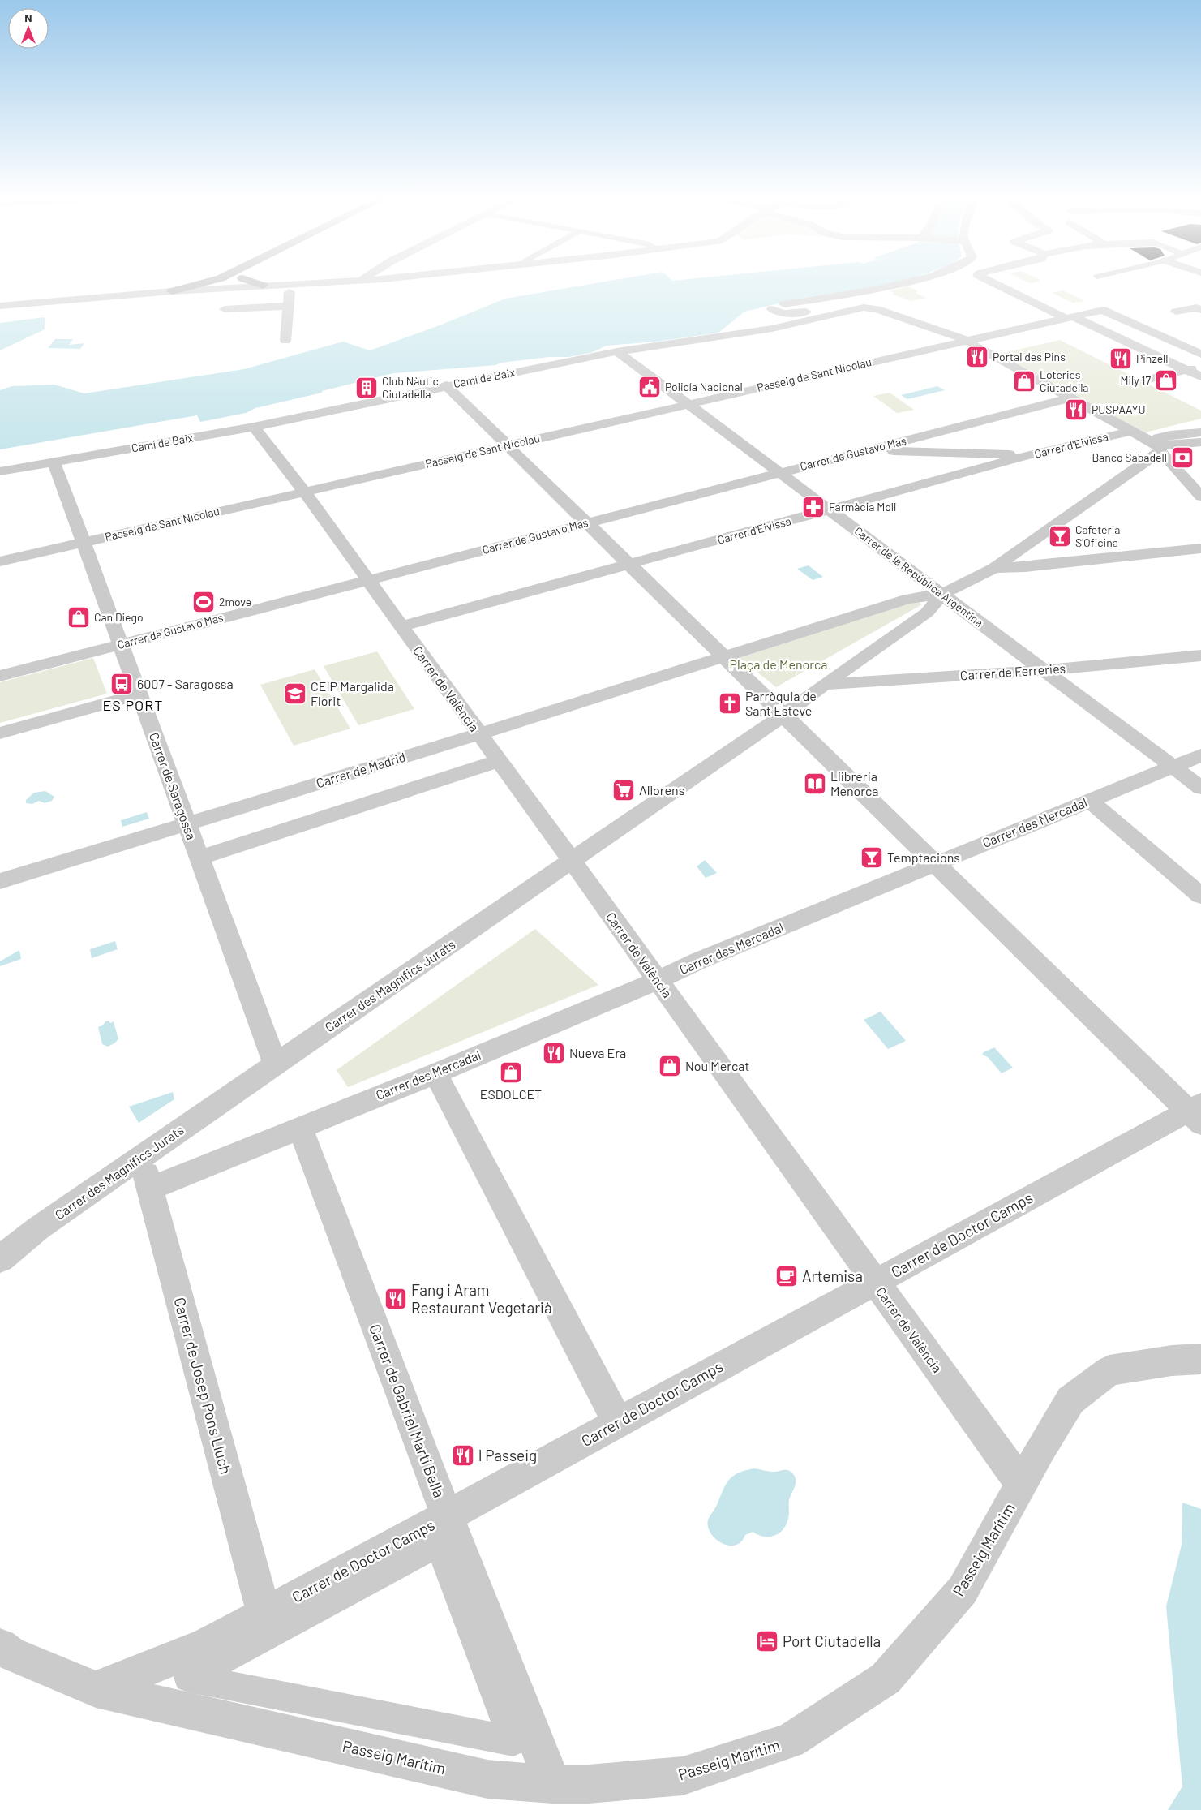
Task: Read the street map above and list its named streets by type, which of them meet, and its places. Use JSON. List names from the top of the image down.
{
  "streets": {
    "street": [
      "Passeig de Sant Nicolau",
      "Camí de Baix",
      "Carrer d'Eivissa",
      "Carrer de Gustavo Mas",
      "Carrer de la República Argentina",
      "Carrer de Ferreries",
      "Carrer de València",
      "Carrer de Madrid",
      "Carrer de Saragossa",
      "Carrer des Mercadal",
      "Carrer des Magnífics Jurats",
      "Carrer de Doctor Camps",
      "Carrer de Josep Pons Lluch",
      "Carrer de Gabriel Martí Bella",
      "Passeig Marítim"
    ]
  },
  "crossings": [
    ["Passeig de Sant Nicolau", "Camí de Baix"],
    ["Passeig de Sant Nicolau", "Carrer de la República Argentina"],
    ["Passeig de Sant Nicolau", "Carrer de València"],
    ["Passeig de Sant Nicolau", "Carrer de Saragossa"],
    ["Camí de Baix", "Carrer d'Eivissa"],
    ["Camí de Baix", "Carrer de Gustavo Mas"],
    ["Camí de Baix", "Carrer de la República Argentina"],
    ["Camí de Baix", "Carrer de València"],
    ["Camí de Baix", "Carrer de Saragossa"],
    ["Carrer d'Eivissa", "Carrer de la República Argentina"],
    ["Carrer d'Eivissa", "Carrer de València"],
    ["Carrer de Gustavo Mas", "Carrer de la República Argentina"],
    ["Carrer de Gustavo Mas", "Carrer de València"],
    ["Carrer de Gustavo Mas", "Carrer de Saragossa"],
    ["Carrer de la República Argentina", "Carrer de Ferreries"],
    ["Carrer de la República Argentina", "Carrer des Mercadal"],
    ["Carrer de València", "Carrer de Madrid"],
    ["Carrer de València", "Carrer des Mercadal"],
    ["Carrer de València", "Carrer des Magnífics Jurats"],
    ["Carrer de València", "Carrer de Doctor Camps"],
    ["Carrer de València", "Passeig Marítim"],
    ["Carrer de Madrid", "Carrer de Saragossa"],
    ["Carrer de Saragossa", "Carrer des Magnífics Jurats"],
    ["Carrer des Mercadal", "Carrer de Josep Pons Lluch"],
    ["Carrer des Mercadal", "Carrer de Gabriel Martí Bella"],
    ["Carrer des Magnífics Jurats", "Carrer de Josep Pons Lluch"],
    ["Carrer de Doctor Camps", "Carrer de Josep Pons Lluch"],
    ["Carrer de Doctor Camps", "Carrer de Gabriel Martí Bella"],
    ["Carrer de Doctor Camps", "Passeig Marítim"],
    ["Carrer de Gabriel Martí Bella", "Passeig Marítim"]
  ],
  "districts": ["ES PORT"],
  "parks": ["Plaça de Menorca"],
  "places": {
    "restaurant": [
      "Portal des Pins",
      "Pinzell",
      "PUSPAAYU",
      "Nueva Era",
      "Fang i Aram Restaurant Vegetarià",
      "l Passeig"
    ],
    "shop": [
      "Mily 17",
      "Loteries Ciutadella",
      "Can Diego",
      "Nou Mercat",
      "ESDOLCET"
    ],
    "public building": ["Policía Nacional"],
    "building": ["Club Nàutic Ciutadella"],
    "bank": ["Banco Sabadell"],
    "pharmacy": ["Farmàcia Moll"],
    "bar": ["Cafeteria S'Oficina", "Temptacions"],
    "sports": ["2move"],
    "bus stop": ["6007 - Saragossa"],
    "school or university": ["CEIP Margalida Florit"],
    "church": ["Parròquia de Sant Esteve"],
    "library": ["Llibreria Menorca"],
    "supermarket": ["Allorens"],
    "cafe": ["Artemisa"],
    "hotel": ["Port Ciutadella"]
  },
  "north": "top"
}
